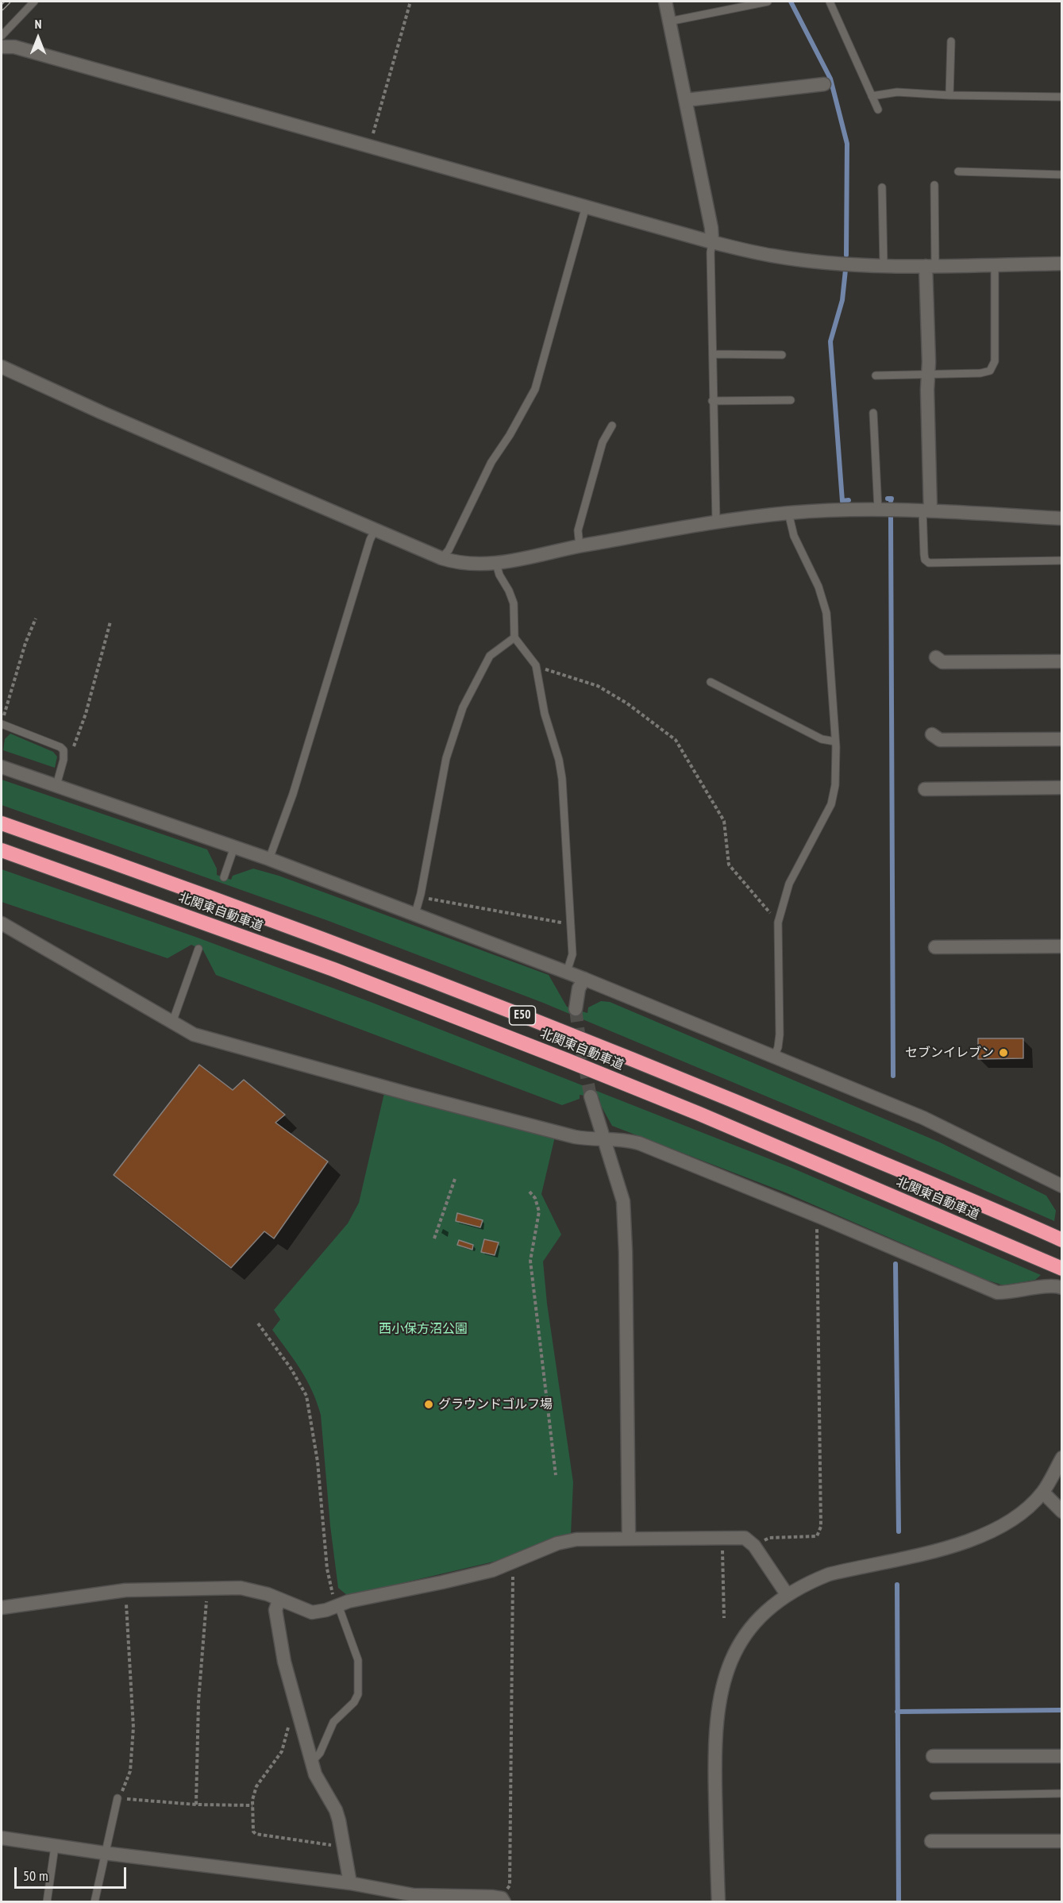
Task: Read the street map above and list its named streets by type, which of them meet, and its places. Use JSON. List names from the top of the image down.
{
  "streets": {
    "highway": ["北関東自動車道", "E50"]
  },
  "parks": ["西小保方沼公園"],
  "places": ["セブンイレブン", "グラウンドゴルフ場"],
  "scale_bar": "50 m",
  "north": "top"
}
